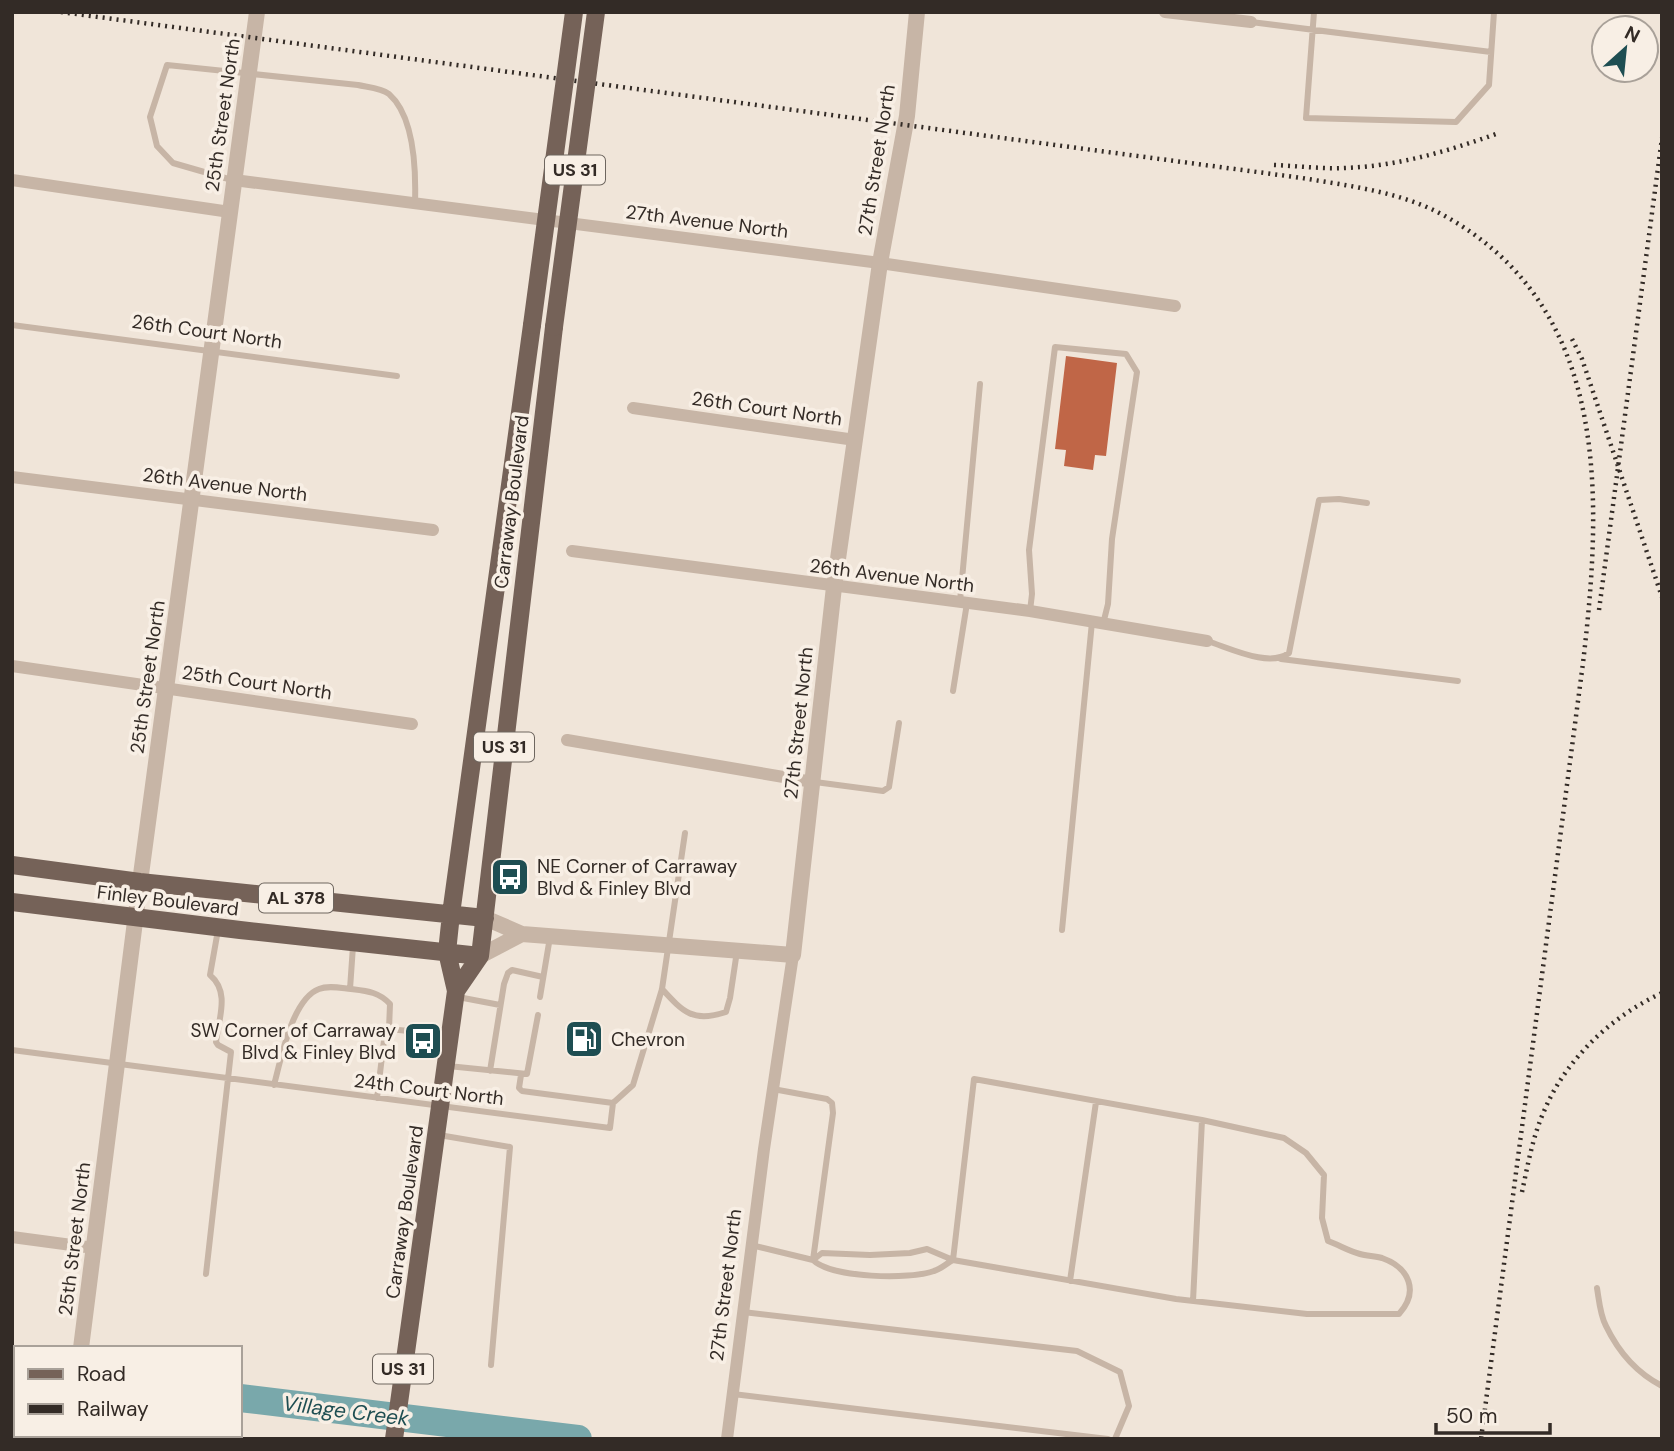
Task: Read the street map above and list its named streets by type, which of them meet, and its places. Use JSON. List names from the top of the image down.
{
  "streets": {
    "main road": [
      "US 31",
      "Carraway Boulevard",
      "AL 378",
      "Finley Boulevard"
    ],
    "street": [
      "25th Street North",
      "27th Street North",
      "27th Avenue North",
      "26th Court North",
      "26th Avenue North",
      "25th Court North"
    ],
    "lane": ["24th Court North"]
  },
  "crossings": [
    ["25th Street North", "27th Avenue North"],
    ["25th Street North", "26th Court North"],
    ["25th Street North", "26th Avenue North"],
    ["25th Street North", "25th Court North"],
    ["25th Street North", "Finley Boulevard"],
    ["25th Street North", "24th Court North"],
    ["27th Street North", "27th Avenue North"],
    ["27th Street North", "26th Court North"],
    ["27th Street North", "26th Avenue North"],
    ["27th Street North", "Finley Boulevard"],
    ["Carraway Boulevard", "Finley Boulevard"],
    ["Carraway Boulevard", "24th Court North"]
  ],
  "water": ["Village Creek"],
  "places": {
    "bus stop": ["NE Corner of Carraway Blvd & Finley Blvd", "SW Corner of Carraway Blvd & Finley Blvd"],
    "fuel station": ["Chevron"]
  },
  "legend": ["Road", "Railway"],
  "scale_bar": "50 m",
  "north": "top right"
}
